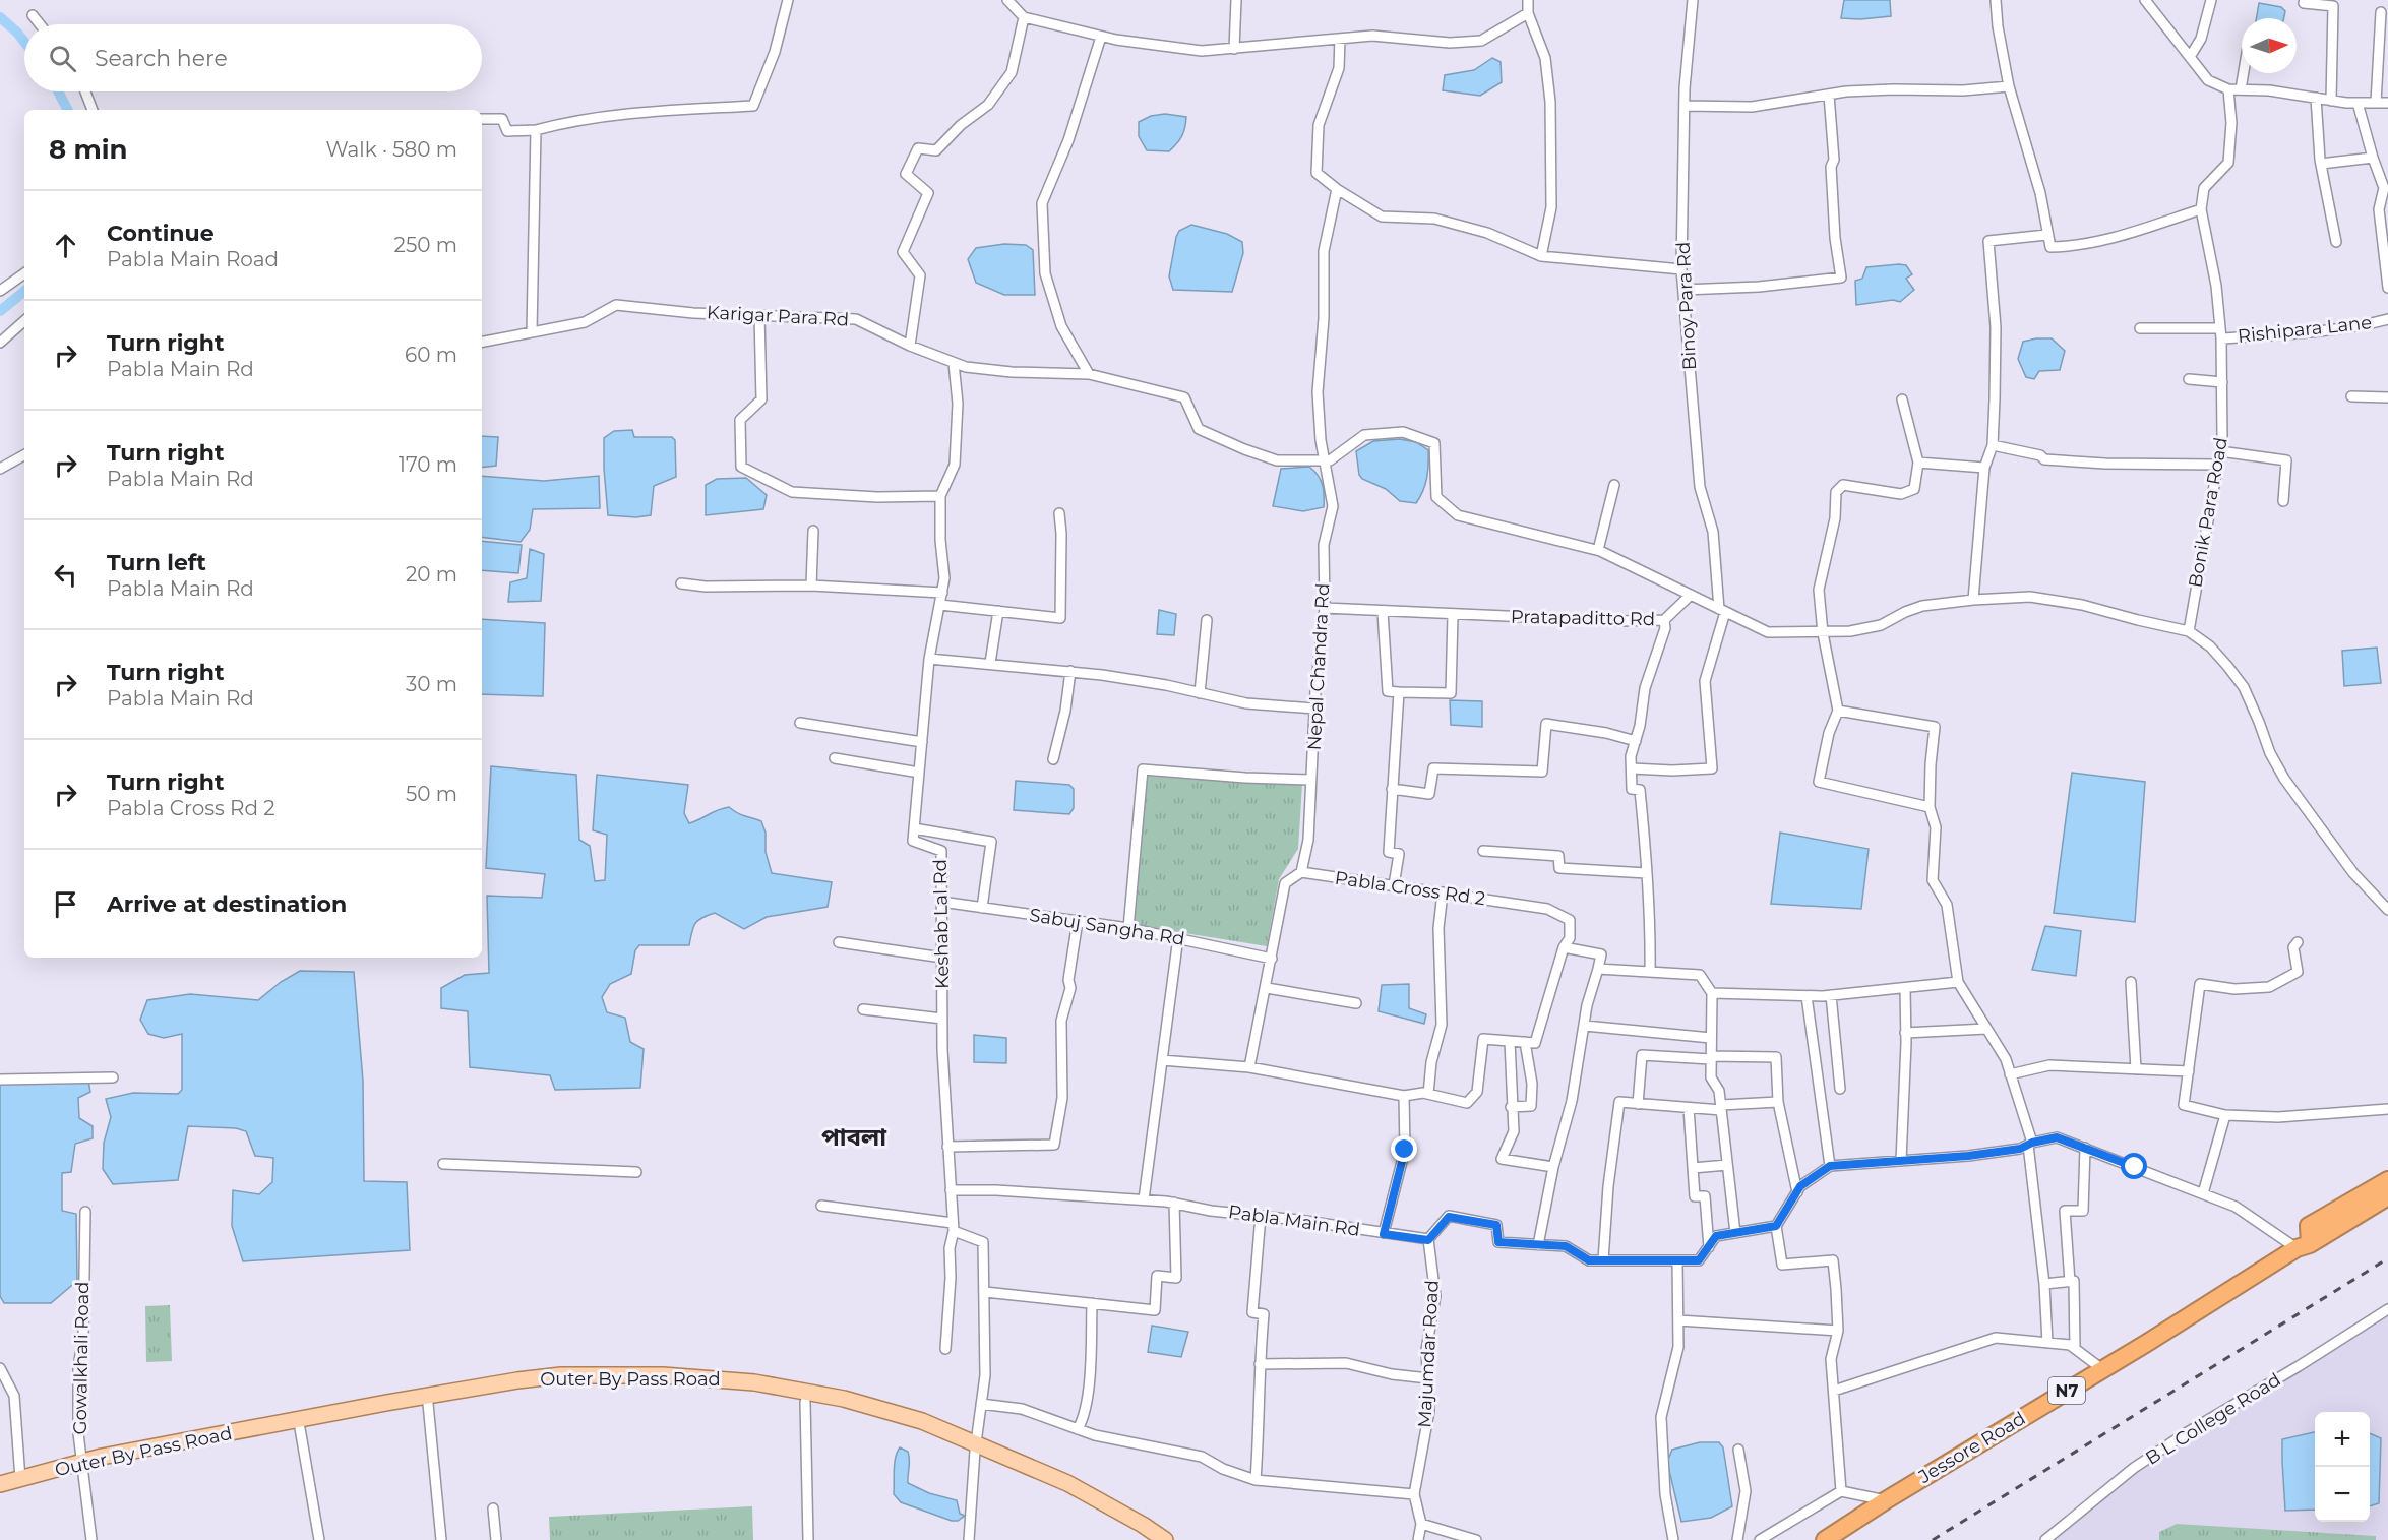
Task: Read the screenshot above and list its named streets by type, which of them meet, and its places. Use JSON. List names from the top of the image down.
{
  "streets": {
    "highway": ["N7", "Jessore Road"],
    "main road": ["Outer By Pass Road"],
    "street": [
      "Binoy Para Rd",
      "Karigar Para Rd",
      "Rishipara Lane",
      "Bonik Para Road",
      "Pratapaditto Rd",
      "Nepal Chandra Rd",
      "Pabla Cross Rd 2",
      "Keshab Lal Rd",
      "Sabuj Sangha Rd",
      "Pabla Main Rd",
      "Majumdar Road",
      "Gowalkhali Road",
      "B L College Road"
    ]
  },
  "crossings": [
    ["Karigar Para Rd", "Nepal Chandra Rd"],
    ["Rishipara Lane", "Bonik Para Road"],
    ["Pratapaditto Rd", "Nepal Chandra Rd"],
    ["Nepal Chandra Rd", "Pabla Cross Rd 2"],
    ["Keshab Lal Rd", "Sabuj Sangha Rd"],
    ["Keshab Lal Rd", "Pabla Main Rd"],
    ["Pabla Main Rd", "Majumdar Road"],
    ["Gowalkhali Road", "Outer By Pass Road"]
  ],
  "districts": ["পাবলা"],
  "north": "right",
  "page": {
    "search": "Search here",
    "heading": ["8 min", "Walk · 580 m"],
    "list": [
      ["Continue", "Pabla Main Road", "250 m"],
      ["Turn right", "Pabla Main Rd", "60 m"],
      ["Turn right", "Pabla Main Rd", "170 m"],
      ["Turn left", "Pabla Main Rd", "20 m"],
      ["Turn right", "Pabla Main Rd", "30 m"],
      ["Turn right", "Pabla Cross Rd 2", "50 m"],
      "Arrive at destination"
    ],
    "map_buttons": ["+", "−"]
  }
}
